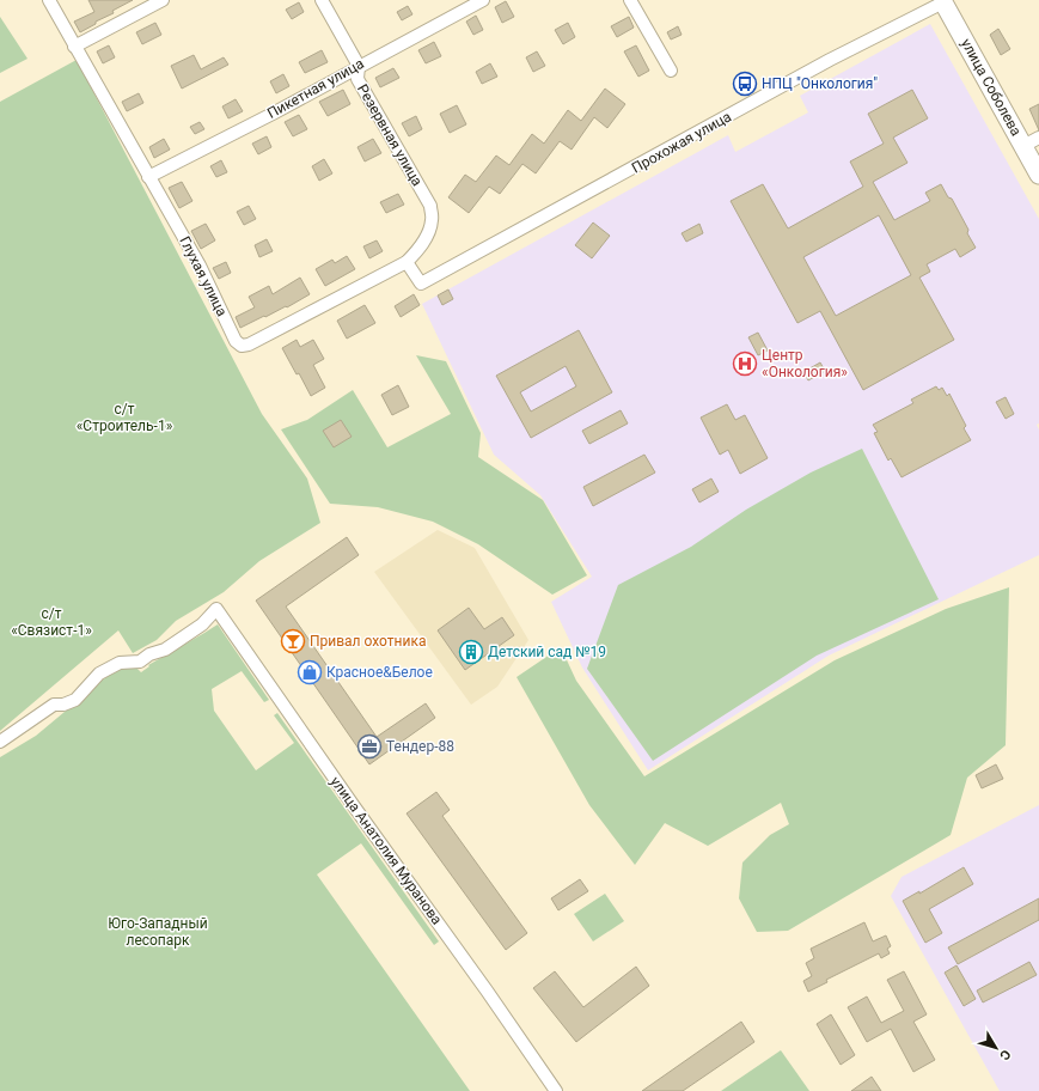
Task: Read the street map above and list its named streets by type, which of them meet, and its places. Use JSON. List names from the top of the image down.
{
  "streets": {
    "street": [
      "улица Соболева",
      "Пикетная улица",
      "Резервная улица",
      "Прохожая улица",
      "Глухая улица",
      "улица Анатолия Муранова"
    ]
  },
  "crossings": [
    ["улица Соболева", "Прохожая улица"],
    ["Пикетная улица", "Резервная улица"],
    ["Пикетная улица", "Глухая улица"],
    ["Резервная улица", "Глухая улица"],
    ["Прохожая улица", "Глухая улица"]
  ],
  "parks": ["с/т «Строитель-1»", "с/т «Связист-1»", "Юго-Западный лесопарк"],
  "places": {
    "bus stop": ["НПЦ \"Онкология\""],
    "hospital": ["Центр «Онкология»"],
    "bar": ["Привал охотника"],
    "building": ["Детский сад №19"],
    "shop": ["Красное&Белое"],
    "office": ["Тендер-88"]
  },
  "north": "bottom right"
}
